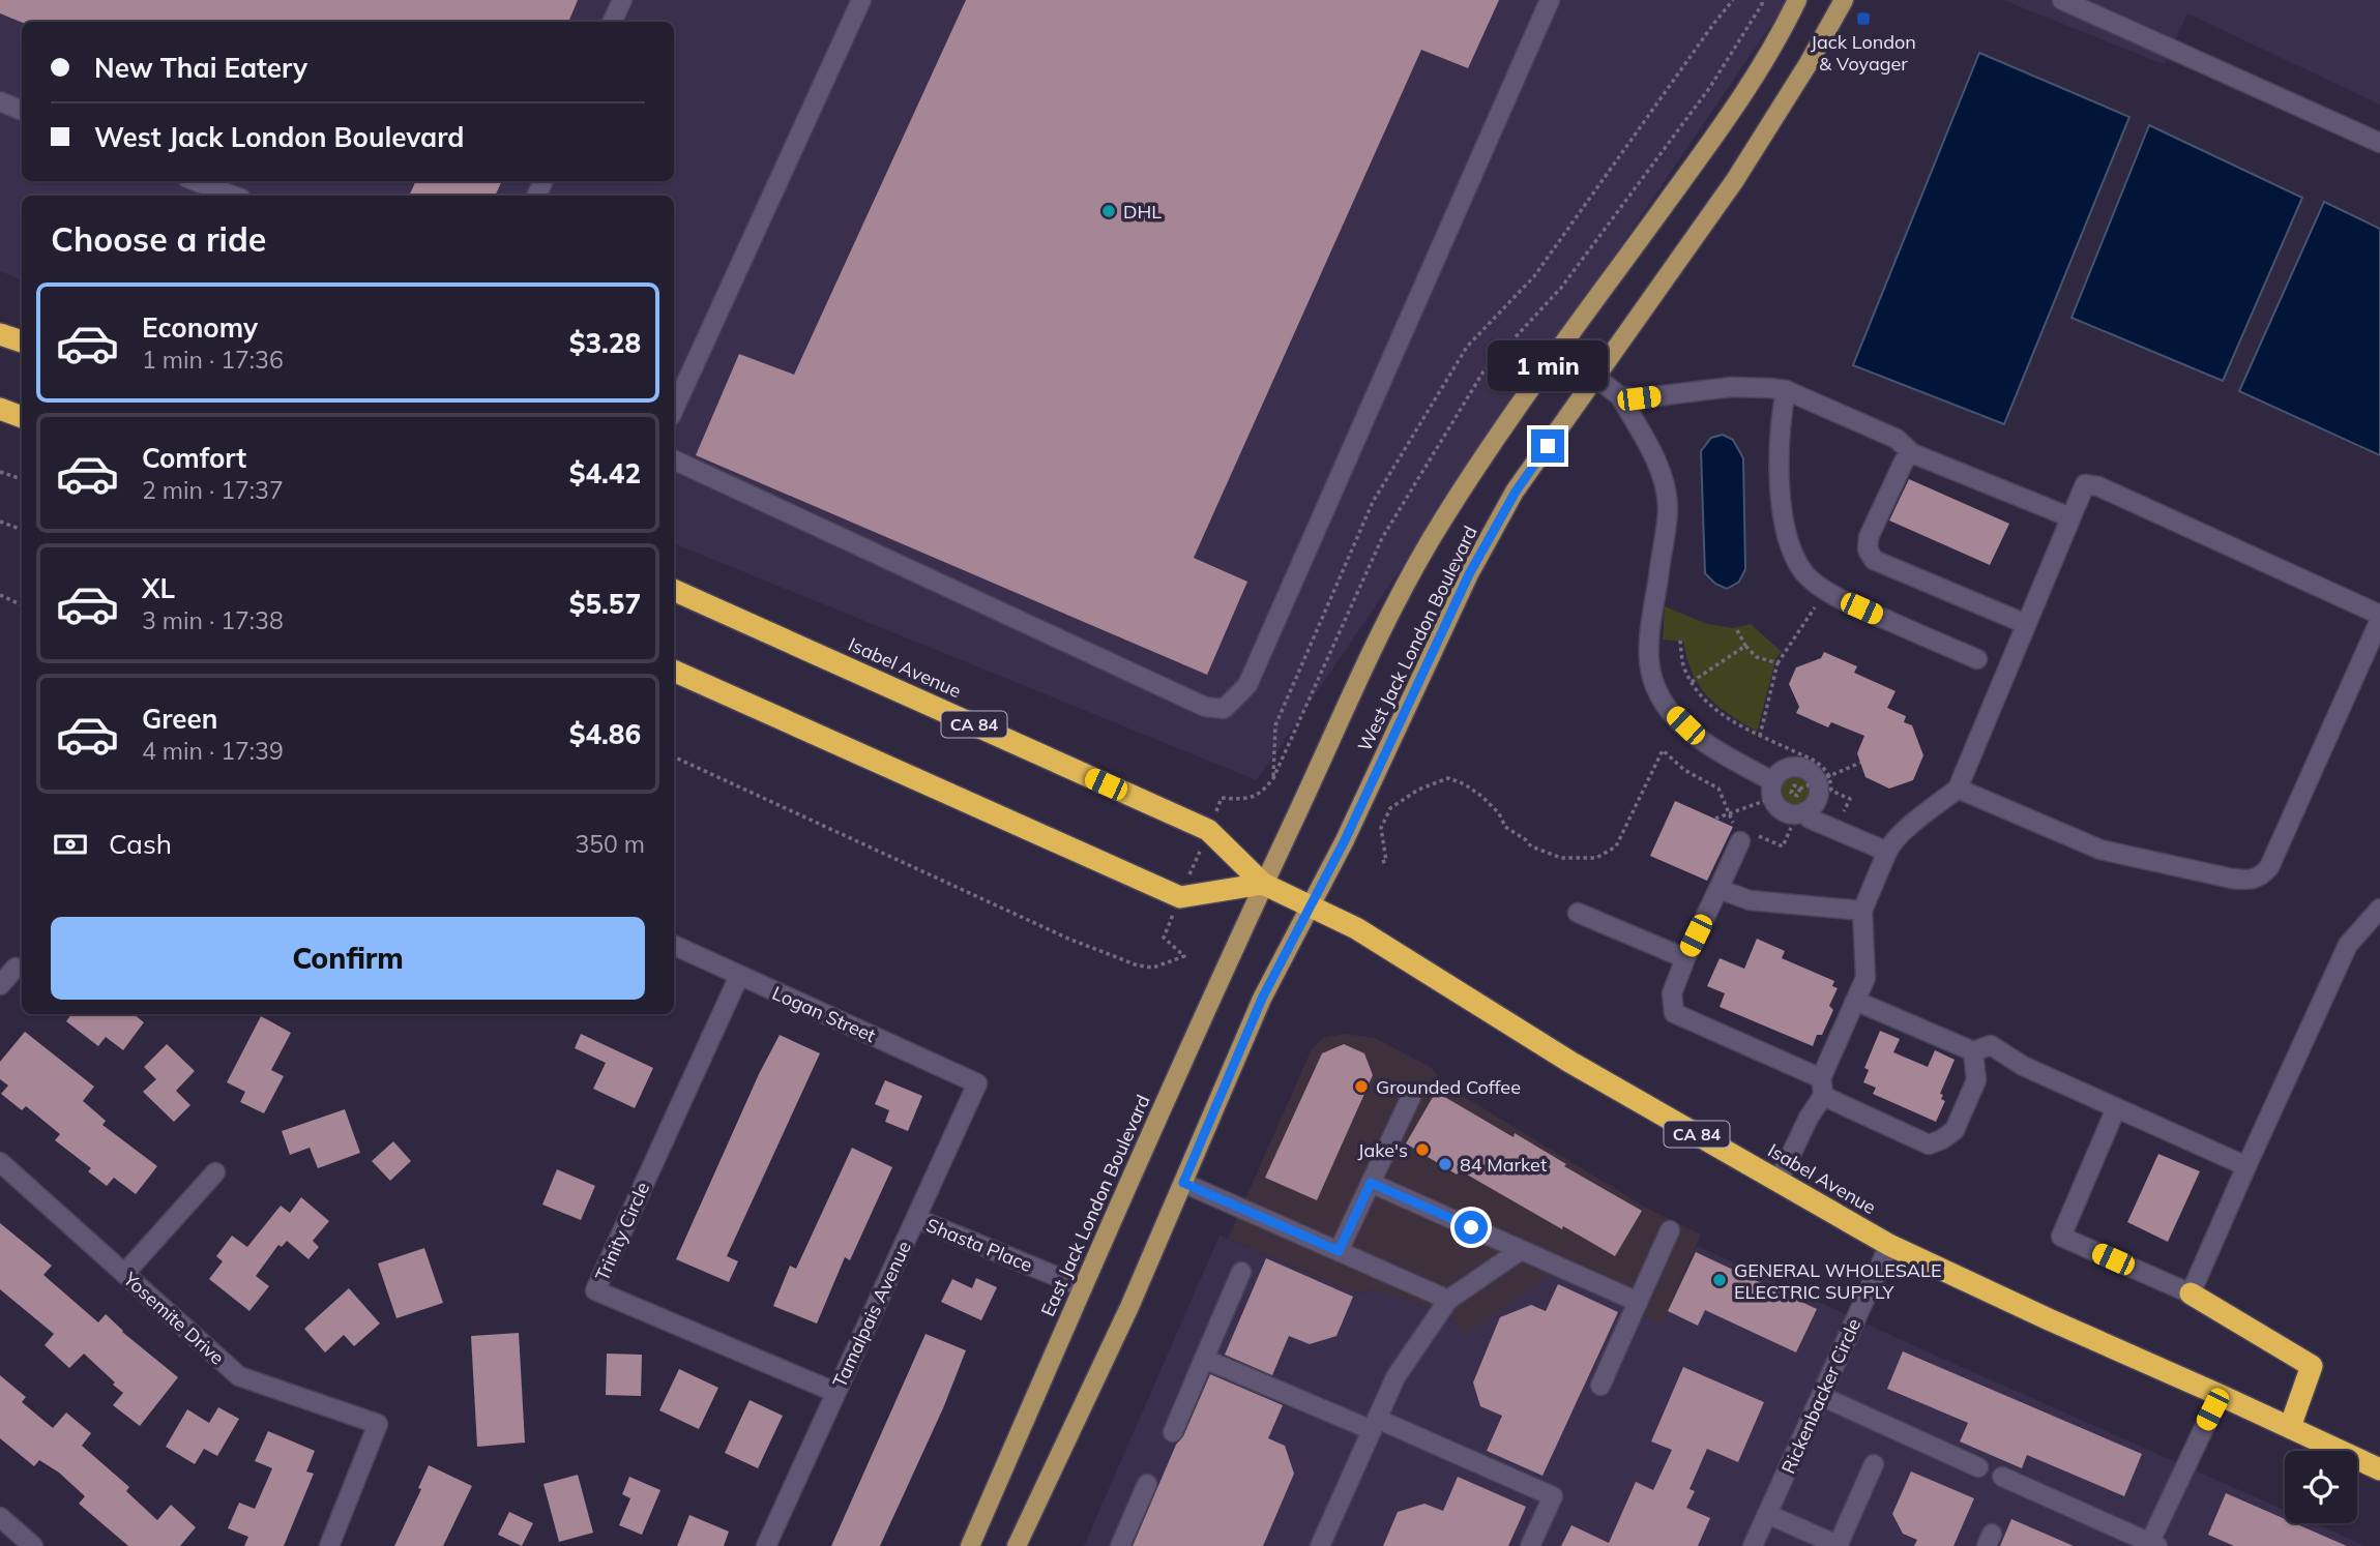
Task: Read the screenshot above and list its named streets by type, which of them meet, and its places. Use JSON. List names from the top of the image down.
{
  "streets": {
    "highway": ["Isabel Avenue", "CA 84"],
    "main road": ["West Jack London Boulevard", "East Jack London Boulevard"],
    "street": [
      "Logan Street",
      "Trinity Circle",
      "Shasta Place",
      "Tamalpais Avenue",
      "Yosemite Drive",
      "Rickenbacker Circle"
    ]
  },
  "crossings": [
    ["West Jack London Boulevard", "Isabel Avenue"],
    ["West Jack London Boulevard", "East Jack London Boulevard"],
    ["Isabel Avenue", "East Jack London Boulevard"],
    ["Isabel Avenue", "Rickenbacker Circle"],
    ["Logan Street", "Trinity Circle"],
    ["Logan Street", "Tamalpais Avenue"],
    ["East Jack London Boulevard", "Shasta Place"],
    ["Trinity Circle", "Tamalpais Avenue"],
    ["Shasta Place", "Tamalpais Avenue"]
  ],
  "places": {
    "transit": ["Jack London & Voyager"],
    "other": [
      "DHL",
      "Grounded Coffee",
      "Jake's",
      "84 Market",
      "GENERAL WHOLESALE ELECTRIC SUPPLY"
    ]
  },
  "page": {
    "banner": ["New Thai Eatery", "West Jack London Boulevard"],
    "heading": "Choose a ride",
    "list": [
      {
        "name": "Economy",
        "note": "1 min · 17:36",
        "value": "$3.28"
      },
      {
        "name": "Comfort",
        "note": "2 min · 17:37",
        "value": "$4.42"
      },
      {
        "name": "XL",
        "note": "3 min · 17:38",
        "value": "$5.57"
      },
      {
        "name": "Green",
        "note": "4 min · 17:39",
        "value": "$4.86"
      }
    ],
    "bubble": "1 min",
    "pay": ["Cash", "350 m"],
    "buttons": "Confirm"
  }
}
